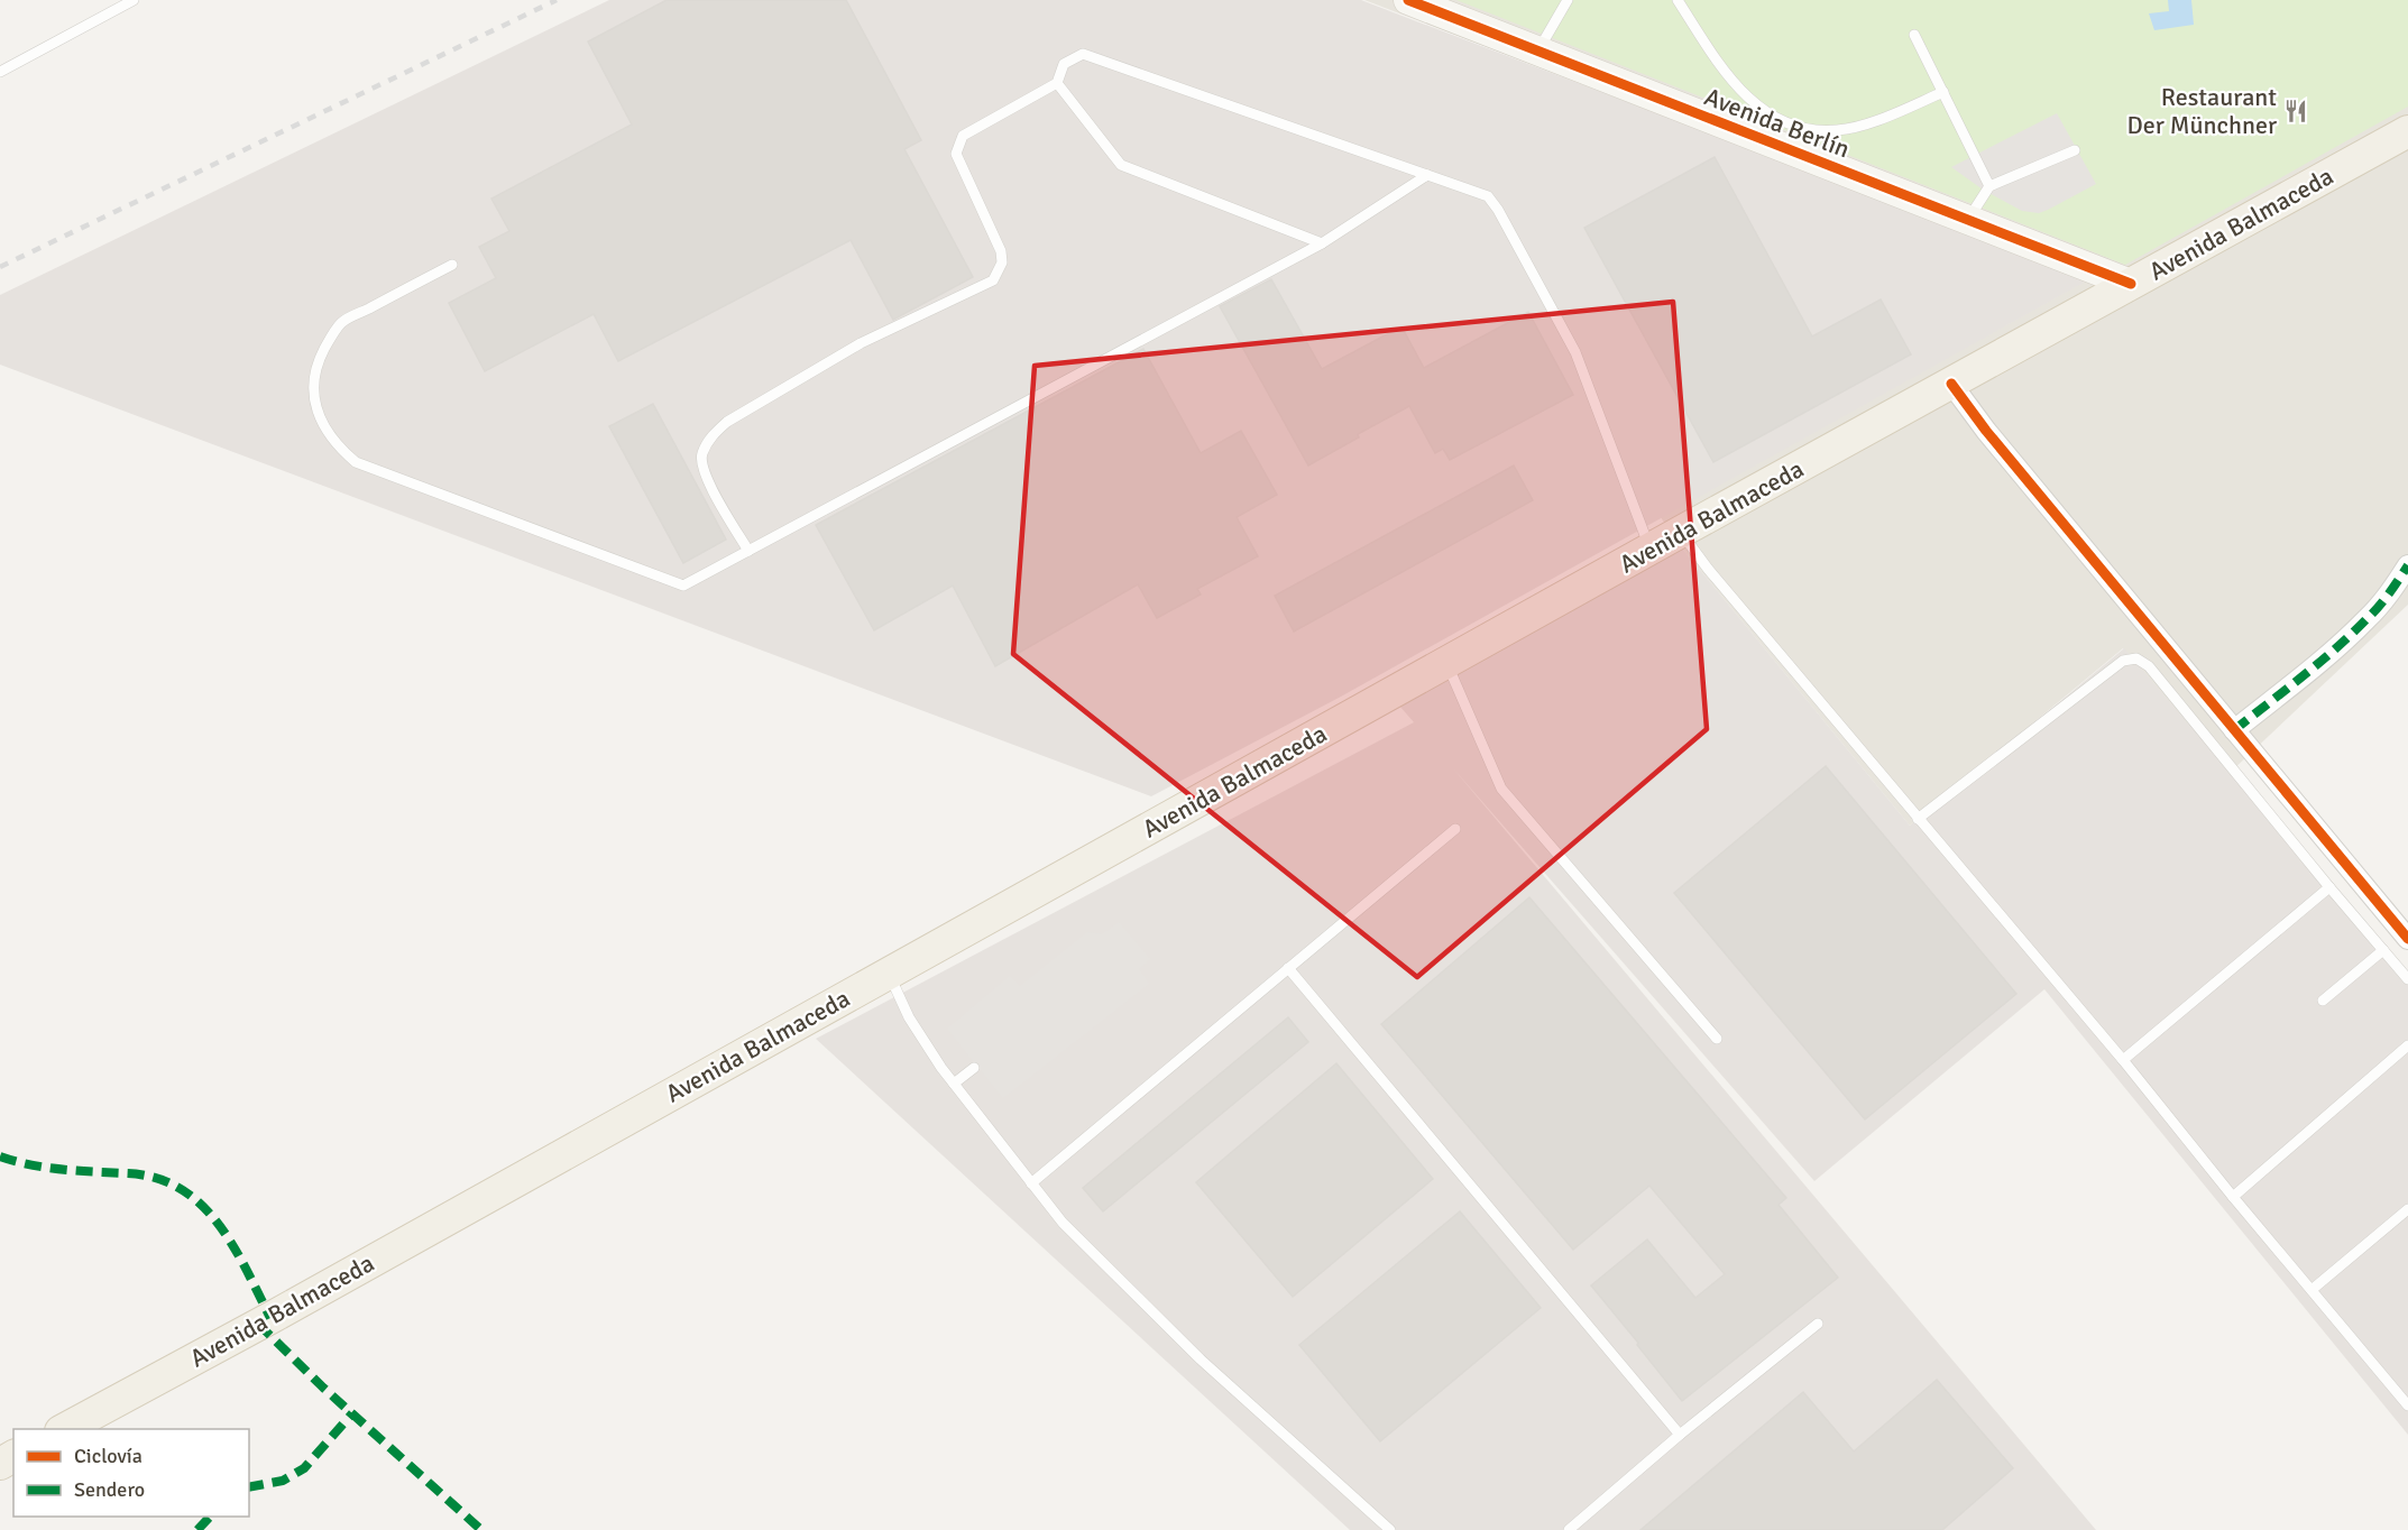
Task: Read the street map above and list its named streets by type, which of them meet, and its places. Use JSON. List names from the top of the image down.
{
  "streets": {
    "main road": ["Avenida Balmaceda"],
    "street": ["Avenida Berlín"]
  },
  "crossings": [
    ["Avenida Berlín", "Avenida Balmaceda"]
  ],
  "places": {
    "restaurant": ["Restaurant Der Münchner"]
  },
  "legend": ["Ciclovía", "Sendero"]
}
